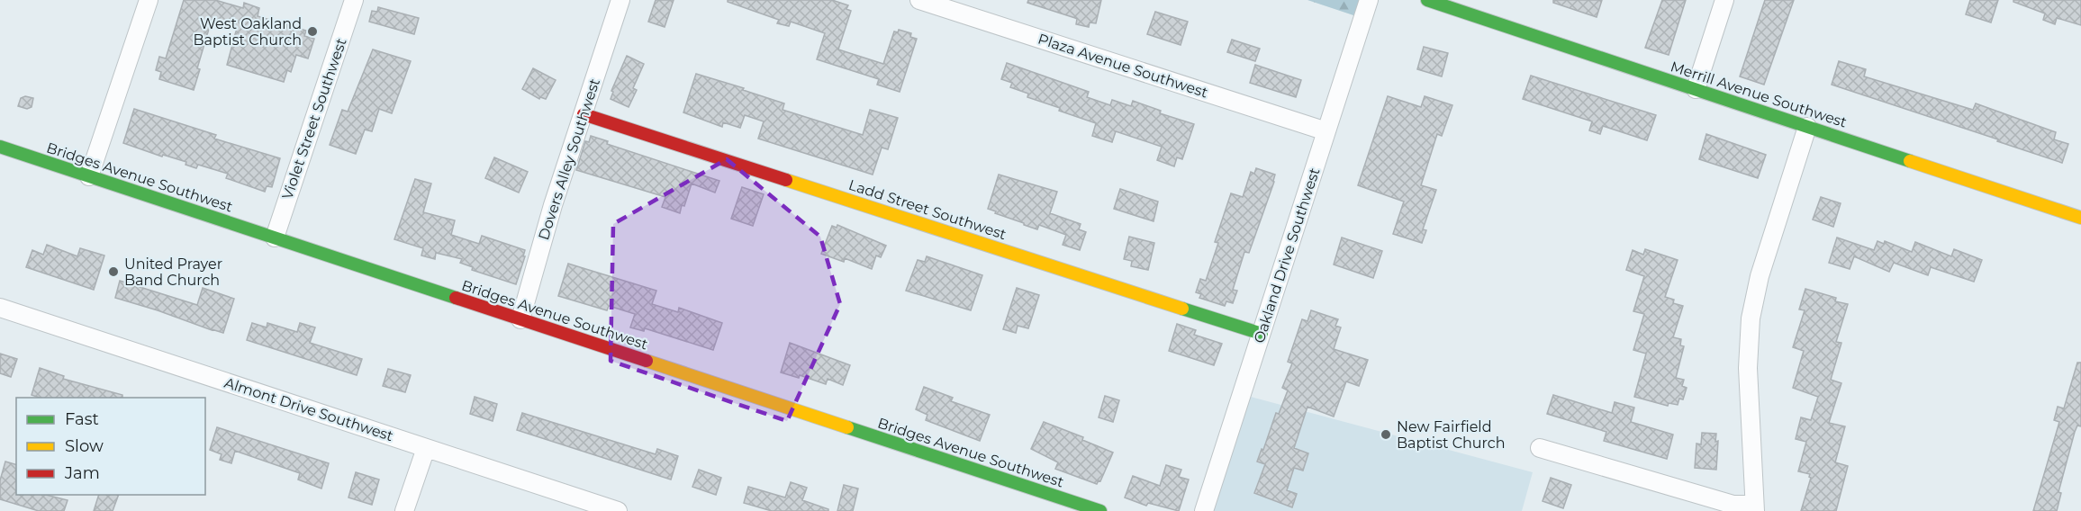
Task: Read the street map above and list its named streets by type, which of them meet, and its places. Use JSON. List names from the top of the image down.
{
  "streets": {
    "street": [
      "Plaza Avenue Southwest",
      "Merrill Avenue Southwest",
      "Violet Street Southwest",
      "Dovers Alley Southwest",
      "Bridges Avenue Southwest",
      "Ladd Street Southwest",
      "Oakland Drive Southwest",
      "Almont Drive Southwest"
    ]
  },
  "crossings": [
    ["Plaza Avenue Southwest", "Oakland Drive Southwest"],
    ["Violet Street Southwest", "Bridges Avenue Southwest"],
    ["Dovers Alley Southwest", "Bridges Avenue Southwest"],
    ["Dovers Alley Southwest", "Ladd Street Southwest"],
    ["Ladd Street Southwest", "Oakland Drive Southwest"]
  ],
  "places": ["West Oakland Baptist Church", "United Prayer Band Church", "New Fairfield Baptist Church"],
  "legend": ["Fast", "Slow", "Jam"]
}
